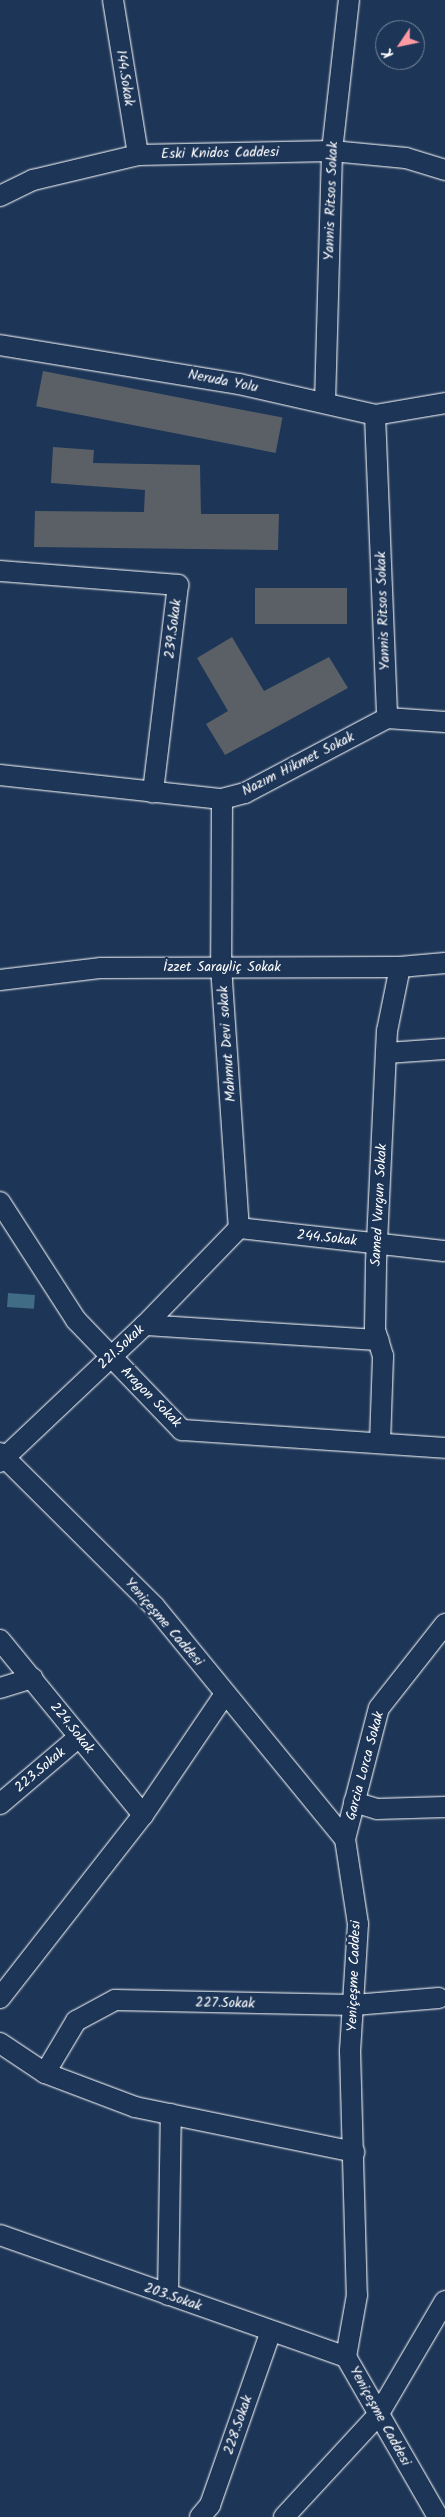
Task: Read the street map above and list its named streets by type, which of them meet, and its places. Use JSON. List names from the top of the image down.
{
  "streets": {
    "street": [
      "144.Sokak",
      "Eski Knidos Caddesi",
      "Yannis Ritsos Sokak",
      "Neruda Yolu",
      "239.Sokak",
      "Nazım Hikmet Sokak",
      "İzzet Sarayliç Sokak",
      "Mahmut Devi sokak",
      "Samed Vurgun Sokak",
      "244.Sokak",
      "221.Sokak",
      "Aragon Sokak",
      "Yeniçeşme Caddesi",
      "224.Sokak",
      "Garcia Lorca Sokak",
      "223.Sokak",
      "227.Sokak",
      "203.Sokak",
      "228.Sokak"
    ]
  },
  "crossings": [
    ["144.Sokak", "Eski Knidos Caddesi"],
    ["Eski Knidos Caddesi", "Yannis Ritsos Sokak"],
    ["Yannis Ritsos Sokak", "Neruda Yolu"],
    ["Yannis Ritsos Sokak", "Nazım Hikmet Sokak"],
    ["239.Sokak", "Nazım Hikmet Sokak"],
    ["Nazım Hikmet Sokak", "Mahmut Devi sokak"],
    ["İzzet Sarayliç Sokak", "Mahmut Devi sokak"],
    ["İzzet Sarayliç Sokak", "Samed Vurgun Sokak"],
    ["Mahmut Devi sokak", "244.Sokak"],
    ["Mahmut Devi sokak", "221.Sokak"],
    ["Samed Vurgun Sokak", "244.Sokak"],
    ["Samed Vurgun Sokak", "Aragon Sokak"],
    ["244.Sokak", "221.Sokak"],
    ["221.Sokak", "Aragon Sokak"],
    ["221.Sokak", "Yeniçeşme Caddesi"],
    ["Yeniçeşme Caddesi", "Garcia Lorca Sokak"],
    ["Yeniçeşme Caddesi", "227.Sokak"],
    ["Yeniçeşme Caddesi", "203.Sokak"],
    ["224.Sokak", "223.Sokak"],
    ["203.Sokak", "228.Sokak"]
  ],
  "north": "bottom left"
}
